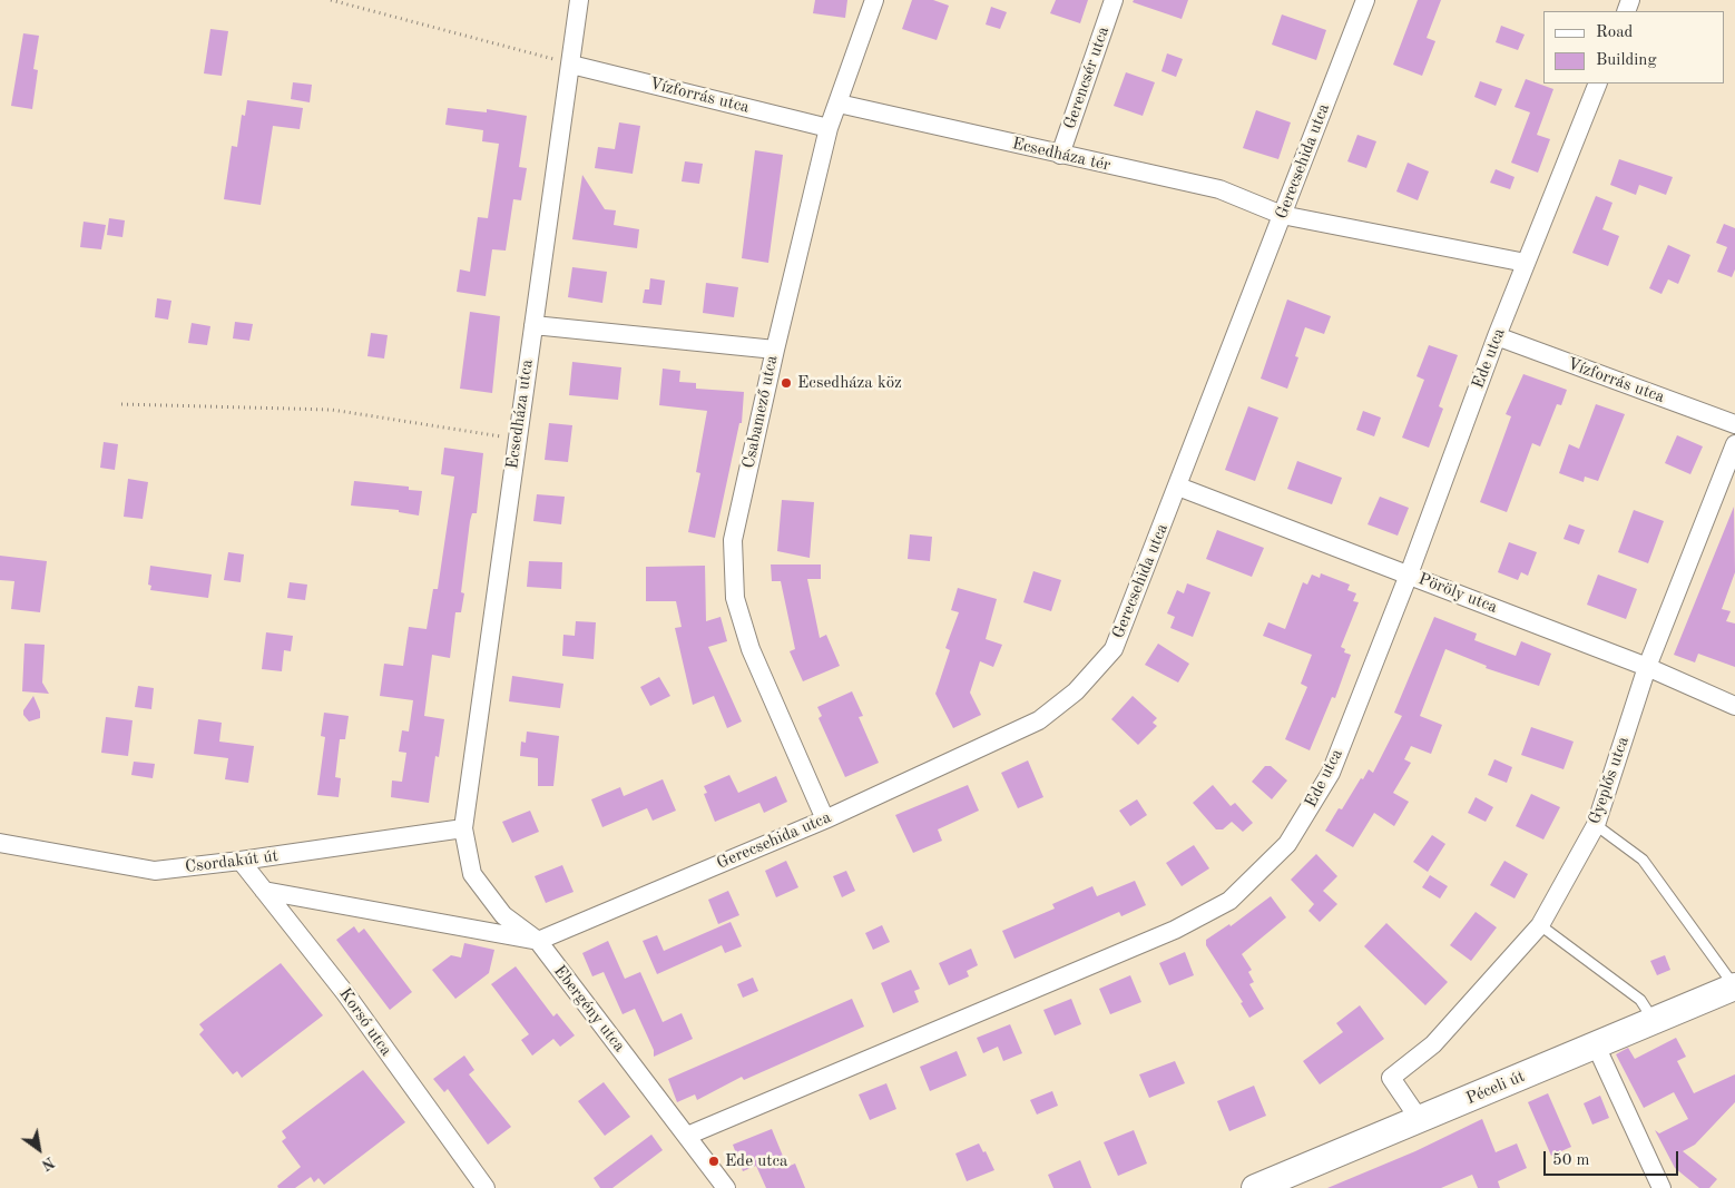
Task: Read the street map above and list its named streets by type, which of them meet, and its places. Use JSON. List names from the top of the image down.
{
  "streets": {
    "main road": ["Péceli út"],
    "street": [
      "Gerencsér utca",
      "Vízforrás utca",
      "Ecsedháza tér",
      "Gerecsehida utca",
      "Ede utca",
      "Csabamező utca",
      "Ecsedháza utca",
      "Pöröly utca",
      "Gyeplős utca",
      "Csordakút út",
      "Ebergény utca",
      "Korsó utca"
    ]
  },
  "crossings": [
    ["Gerencsér utca", "Ecsedháza tér"],
    ["Vízforrás utca", "Ede utca"],
    ["Vízforrás utca", "Csabamező utca"],
    ["Vízforrás utca", "Ecsedháza utca"],
    ["Ecsedháza tér", "Gerecsehida utca"],
    ["Ecsedháza tér", "Csabamező utca"],
    ["Gerecsehida utca", "Csabamező utca"],
    ["Gerecsehida utca", "Pöröly utca"],
    ["Gerecsehida utca", "Ebergény utca"],
    ["Ede utca", "Pöröly utca"],
    ["Ede utca", "Ebergény utca"],
    ["Ecsedháza utca", "Csordakút út"],
    ["Ecsedháza utca", "Ebergény utca"],
    ["Pöröly utca", "Gyeplős utca"],
    ["Gyeplős utca", "Péceli út"],
    ["Csordakút út", "Ebergény utca"],
    ["Csordakút út", "Korsó utca"]
  ],
  "places": ["Ecsedháza köz", "Ede utca"],
  "legend": ["Road", "Building"],
  "scale_bar": "50 m",
  "north": "bottom right"
}
